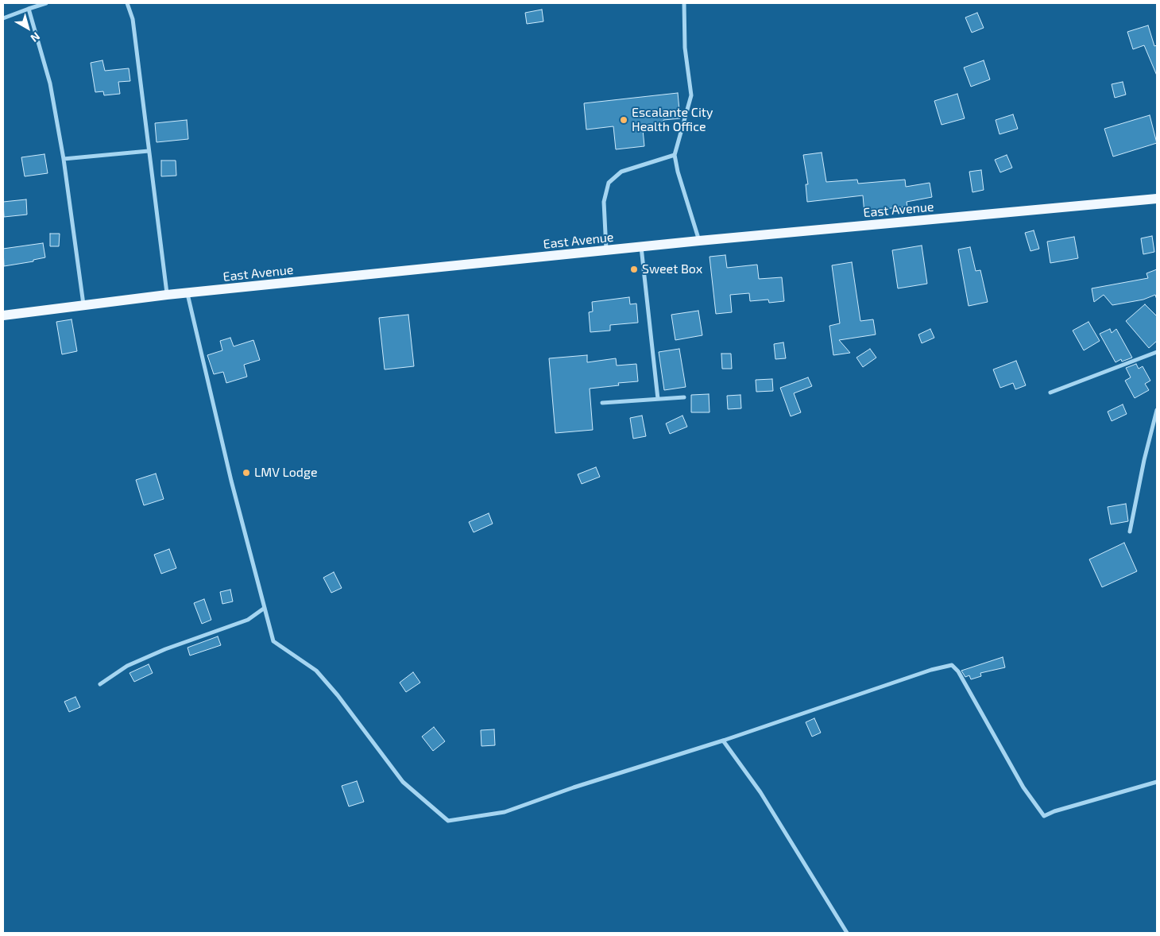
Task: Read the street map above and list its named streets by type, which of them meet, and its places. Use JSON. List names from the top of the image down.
{
  "streets": {
    "main road": ["East Avenue"]
  },
  "places": ["Escalante City Health Office", "Sweet Box", "LMV Lodge"],
  "north": "bottom right"
}
